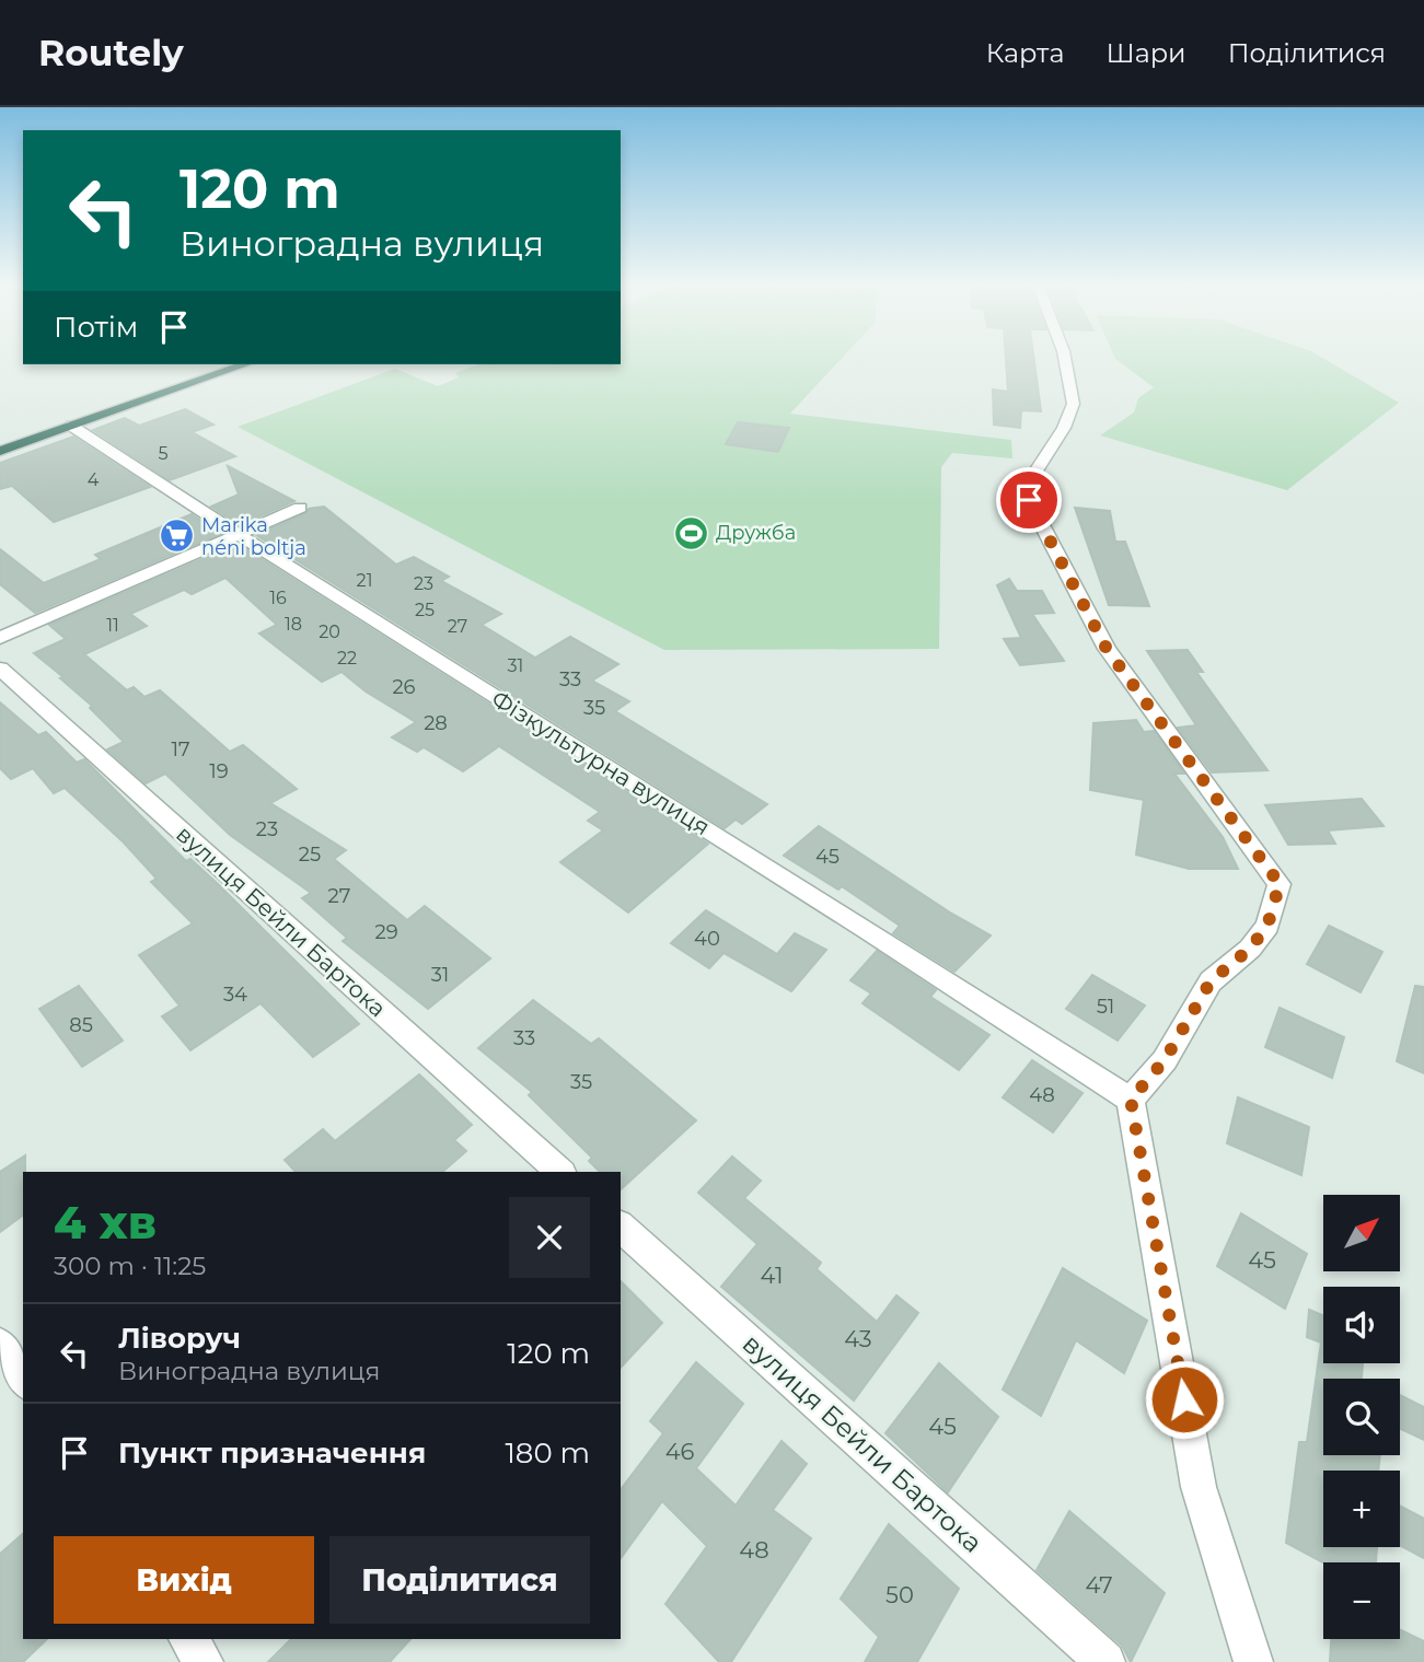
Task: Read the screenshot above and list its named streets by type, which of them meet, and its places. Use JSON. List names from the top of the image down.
{
  "streets": {
    "street": ["Фізкультурна вулиця", "вулиця Бейли Бартока"]
  },
  "places": {
    "sports": ["Дружба"],
    "supermarket": ["Marika néni boltja"]
  },
  "house_numbers": [
    "5",
    "4",
    "21",
    "23",
    "16",
    "25",
    "18",
    "11",
    "27",
    "20",
    "22",
    "31",
    "33",
    "26",
    "35",
    "28",
    "17",
    "19",
    "23",
    "25",
    "45",
    "27",
    "29",
    "40",
    "31",
    "34",
    "51",
    "85",
    "33",
    "35",
    "48",
    "45",
    "41",
    "43",
    "45",
    "46",
    "48",
    "47",
    "50"
  ],
  "north": "top right",
  "page": {
    "header": "Routely",
    "nav": ["Карта", "Шари", "Поділитися"],
    "turn": ["120 m", "Виноградна вулиця"],
    "then": "Потім",
    "heading": ["4 хв", "300 m · 11:25"],
    "map_buttons": ["+", "−"],
    "list": [
      {
        "name": "Ліворуч",
        "note": "Виноградна вулиця",
        "value": "120 m"
      },
      {
        "name": "Пункт призначення",
        "value": "180 m"
      }
    ],
    "buttons": ["Вихід", "Поділитися"]
  }
}
